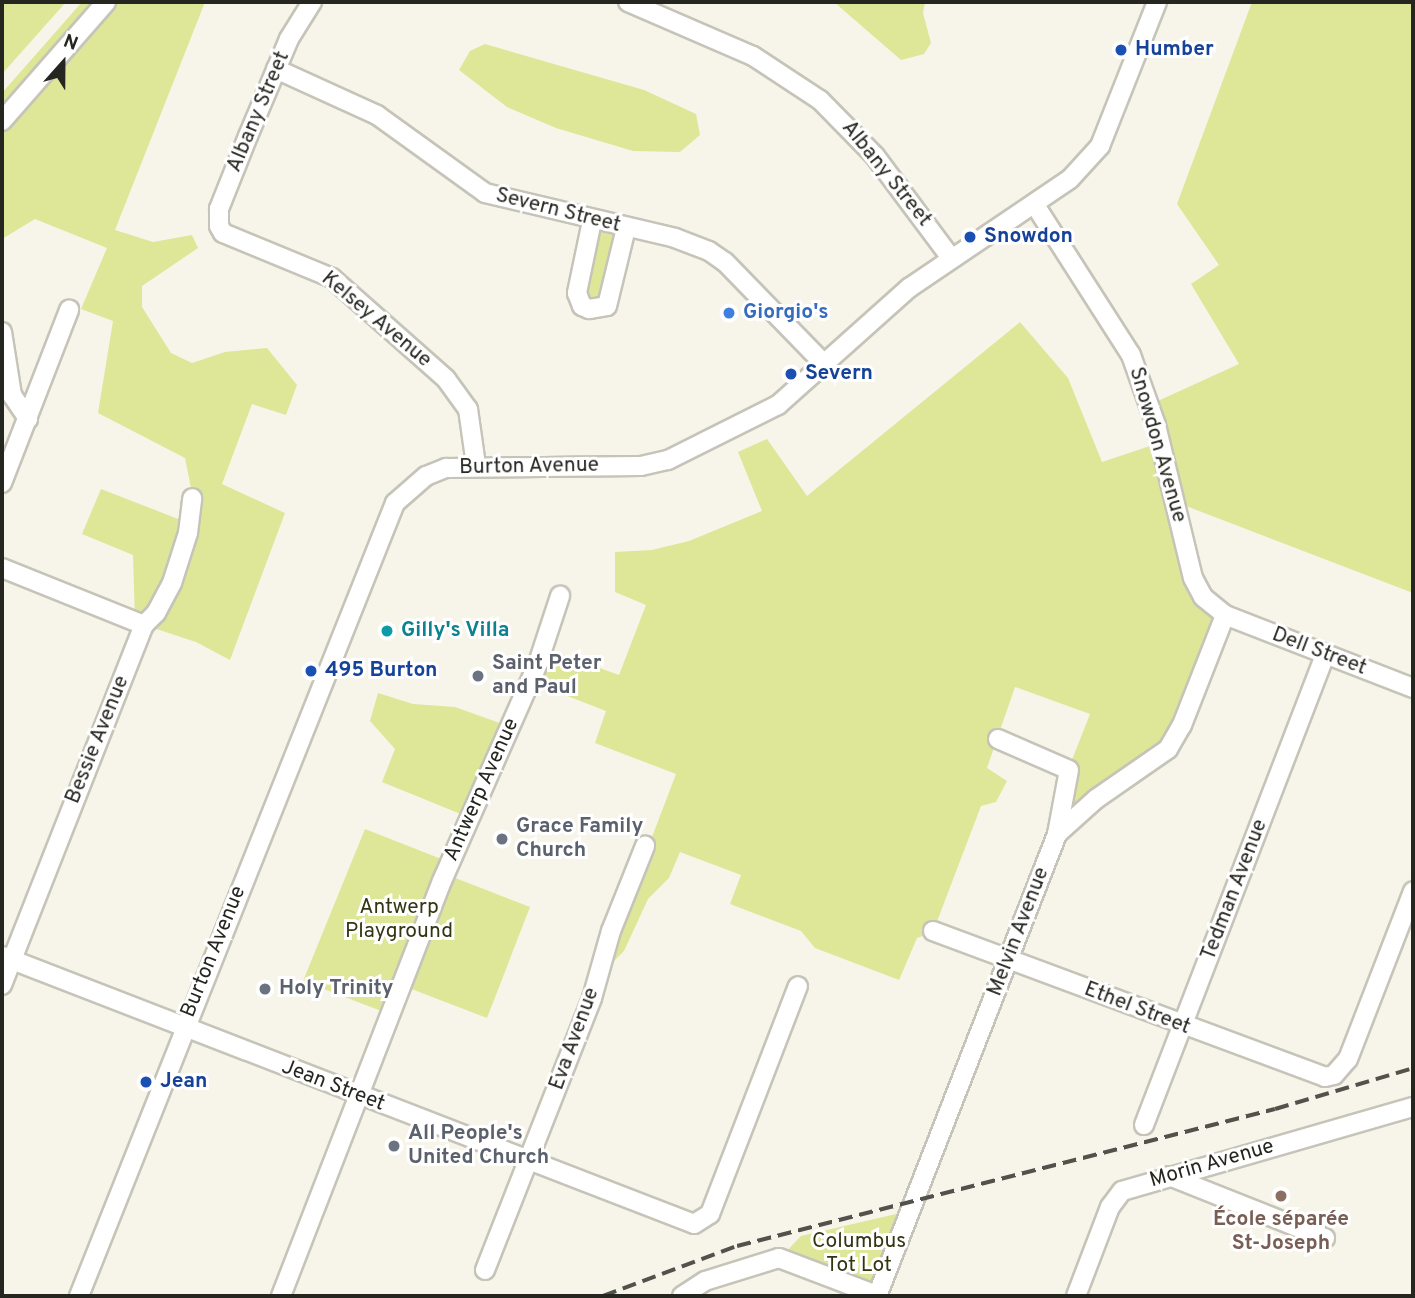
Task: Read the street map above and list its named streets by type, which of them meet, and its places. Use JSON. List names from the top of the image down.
{
  "streets": {
    "street": [
      "Albany Street",
      "Severn Street",
      "Kelsey Avenue",
      "Snowdon Avenue",
      "Burton Avenue",
      "Dell Street",
      "Bessie Avenue",
      "Antwerp Avenue",
      "Tedman Avenue",
      "Melvin Avenue",
      "Ethel Street",
      "Eva Avenue",
      "Jean Street",
      "Morin Avenue"
    ]
  },
  "crossings": [
    ["Albany Street", "Severn Street"],
    ["Albany Street", "Kelsey Avenue"],
    ["Albany Street", "Burton Avenue"],
    ["Severn Street", "Burton Avenue"],
    ["Kelsey Avenue", "Burton Avenue"],
    ["Snowdon Avenue", "Burton Avenue"],
    ["Snowdon Avenue", "Dell Street"],
    ["Snowdon Avenue", "Melvin Avenue"],
    ["Burton Avenue", "Jean Street"],
    ["Dell Street", "Tedman Avenue"],
    ["Dell Street", "Melvin Avenue"],
    ["Bessie Avenue", "Jean Street"],
    ["Antwerp Avenue", "Jean Street"],
    ["Tedman Avenue", "Ethel Street"],
    ["Melvin Avenue", "Ethel Street"],
    ["Eva Avenue", "Jean Street"]
  ],
  "parks": ["Antwerp Playground", "Columbus Tot Lot"],
  "places": [
    "Humber",
    "Snowdon",
    "Giorgio's",
    "Severn",
    "Gilly's Villa",
    "495 Burton",
    "Saint Peter and Paul",
    "Grace Family Church",
    "Holy Trinity",
    "Jean",
    "All People's United Church",
    "École séparée St-Joseph"
  ],
  "north": "top"
}
